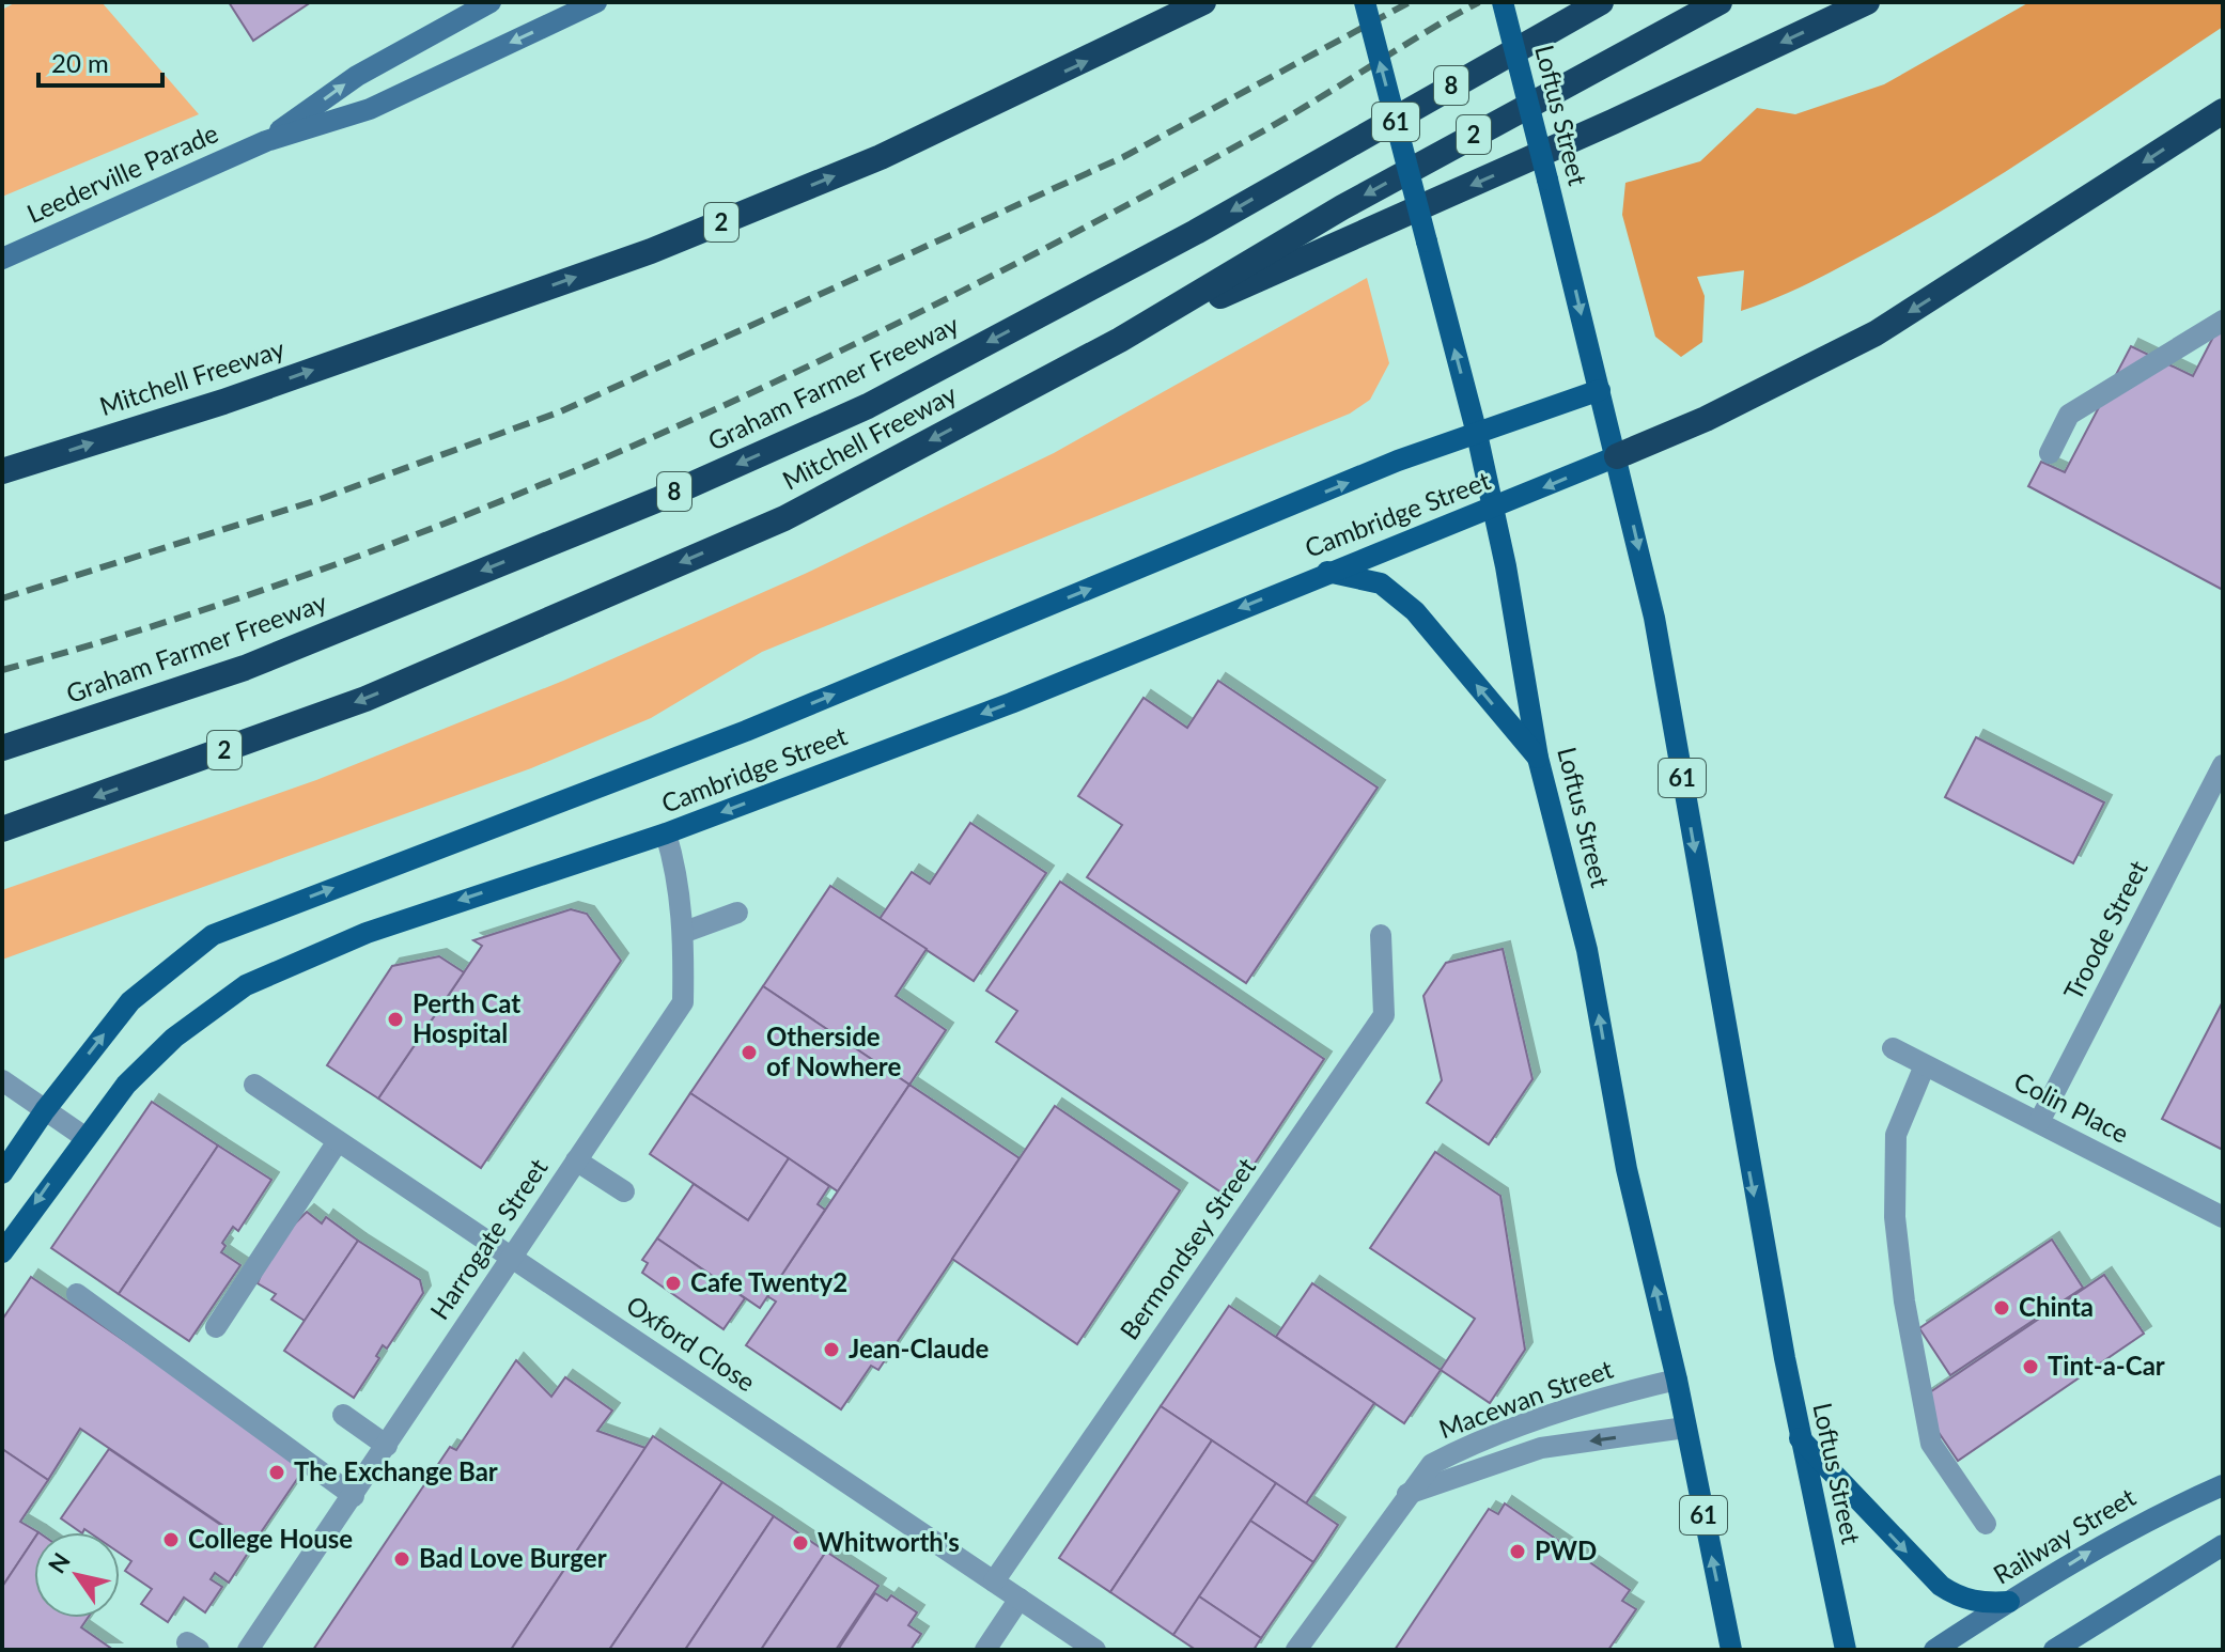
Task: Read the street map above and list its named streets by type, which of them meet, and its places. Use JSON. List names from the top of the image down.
{
  "streets": {
    "highway": [
      "8",
      "2",
      "Mitchell Freeway",
      "Graham Farmer Freeway"
    ],
    "main road": [
      "Loftus Street",
      "61",
      "Leederville Parade",
      "Cambridge Street",
      "Railway Street"
    ],
    "street": [
      "Troode Street",
      "Colin Place",
      "Harrogate Street",
      "Bermondsey Street",
      "Oxford Close",
      "Macewan Street"
    ]
  },
  "crossings": [
    ["Loftus Street", "Cambridge Street"],
    ["Loftus Street", "Macewan Street"],
    ["Cambridge Street", "Harrogate Street"],
    ["Troode Street", "Colin Place"],
    ["Harrogate Street", "Oxford Close"],
    ["Bermondsey Street", "Oxford Close"]
  ],
  "places": [
    "Perth Cat Hospital",
    "Otherside of Nowhere",
    "Cafe Twenty2",
    "Chinta",
    "Jean-Claude",
    "Tint-a-Car",
    "The Exchange Bar",
    "College House",
    "Whitworth's",
    "PWD",
    "Bad Love Burger"
  ],
  "scale_bar": "20 m",
  "north": "top left"
}
